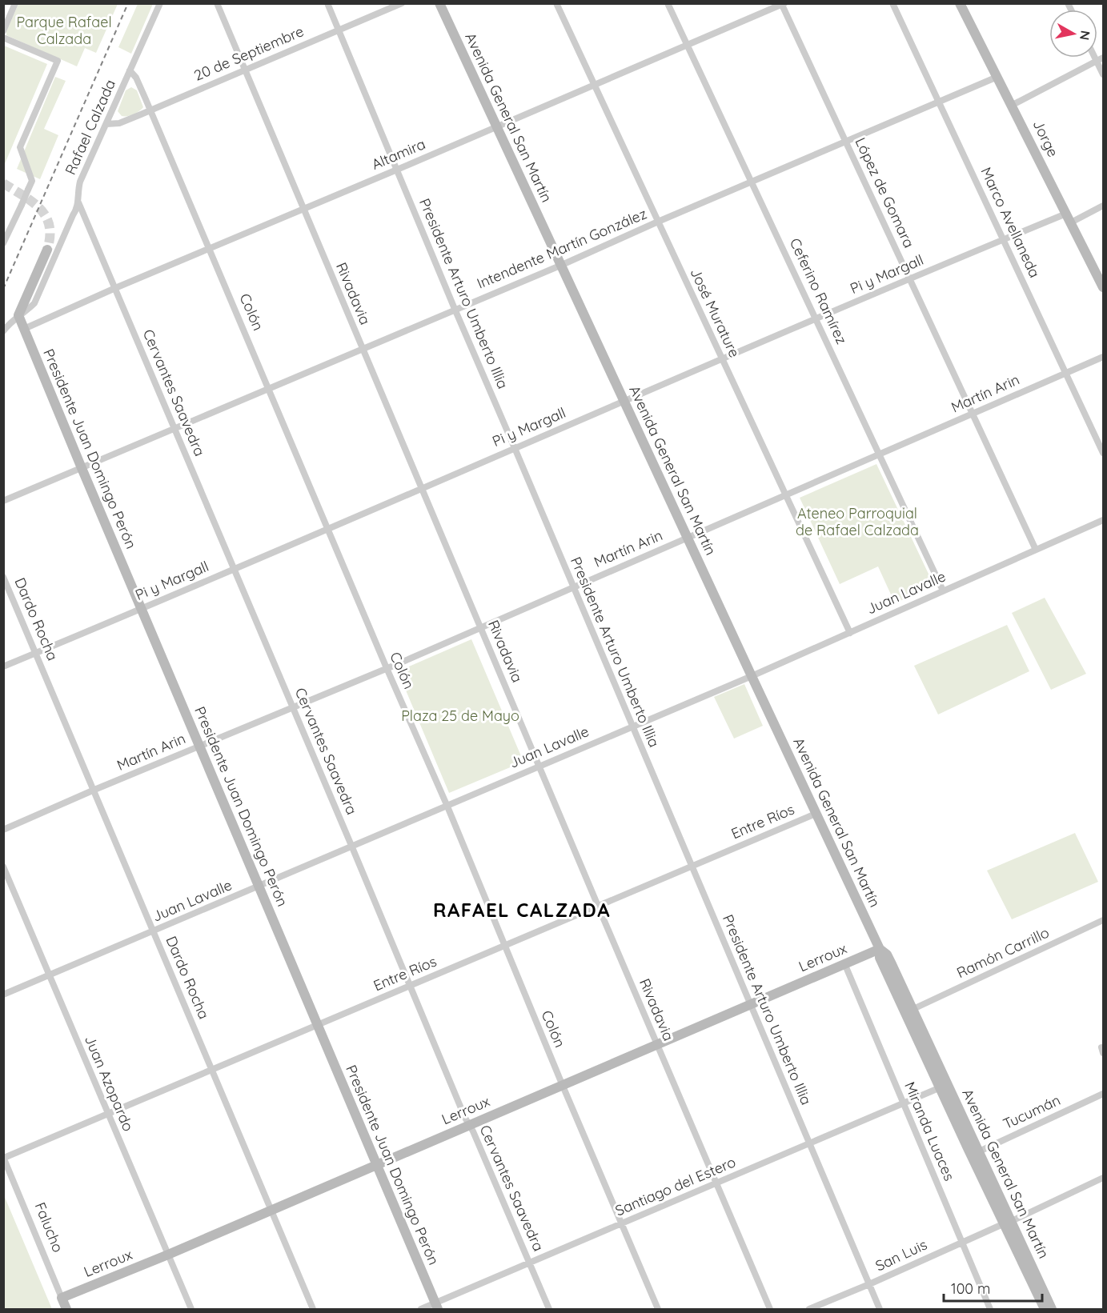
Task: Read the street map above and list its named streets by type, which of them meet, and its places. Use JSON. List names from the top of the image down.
{
  "streets": {
    "street": [
      "20 de Septiembre",
      "Avenida General San Martín",
      "Rafael Calzada",
      "Jorge",
      "Altamira",
      "López de Gomara",
      "Marco Avellaneda",
      "Intendente Martín González",
      "Pi y Margall",
      "Ceferino Ramírez",
      "Rivadavia",
      "Presidente Arturo Umberto Illia",
      "Colón",
      "José Murature",
      "Cervantes Saavedra",
      "Martín Arin",
      "Presidente Juan Domingo Perón",
      "Juan Lavalle",
      "Dardo Rocha",
      "Entre Ríos",
      "Ramón Carrillo",
      "Lerroux",
      "Juan Azopardo",
      "Tucumán",
      "Miranda Luaces",
      "Santiago del Estero",
      "Falucho",
      "San Luis"
    ]
  },
  "crossings": [
    ["20 de Septiembre", "Rafael Calzada"],
    ["20 de Septiembre", "Rivadavia"],
    ["20 de Septiembre", "Presidente Arturo Umberto Illia"],
    ["20 de Septiembre", "Colón"],
    ["Avenida General San Martín", "Altamira"],
    ["Avenida General San Martín", "Intendente Martín González"],
    ["Avenida General San Martín", "Pi y Margall"],
    ["Avenida General San Martín", "Martín Arin"],
    ["Avenida General San Martín", "Juan Lavalle"],
    ["Avenida General San Martín", "Entre Ríos"],
    ["Avenida General San Martín", "Ramón Carrillo"],
    ["Avenida General San Martín", "Lerroux"],
    ["Avenida General San Martín", "Tucumán"],
    ["Avenida General San Martín", "Santiago del Estero"],
    ["Avenida General San Martín", "San Luis"],
    ["Rafael Calzada", "Colón"],
    ["Rafael Calzada", "Cervantes Saavedra"],
    ["Rafael Calzada", "Presidente Juan Domingo Perón"],
    ["Jorge", "Intendente Martín González"],
    ["Jorge", "Pi y Margall"],
    ["Altamira", "López de Gomara"],
    ["Altamira", "Ceferino Ramírez"],
    ["Altamira", "Rivadavia"],
    ["Altamira", "Presidente Arturo Umberto Illia"],
    ["Altamira", "Colón"],
    ["Altamira", "José Murature"],
    ["Altamira", "Cervantes Saavedra"],
    ["Altamira", "Presidente Juan Domingo Perón"],
    ["López de Gomara", "Intendente Martín González"],
    ["López de Gomara", "Pi y Margall"],
    ["López de Gomara", "Martín Arin"],
    ["López de Gomara", "Juan Lavalle"],
    ["Marco Avellaneda", "Intendente Martín González"],
    ["Marco Avellaneda", "Pi y Margall"],
    ["Marco Avellaneda", "Martín Arin"],
    ["Intendente Martín González", "Ceferino Ramírez"],
    ["Intendente Martín González", "Rivadavia"],
    ["Intendente Martín González", "Presidente Arturo Umberto Illia"],
    ["Intendente Martín González", "Colón"],
    ["Intendente Martín González", "José Murature"],
    ["Intendente Martín González", "Cervantes Saavedra"],
    ["Intendente Martín González", "Presidente Juan Domingo Perón"],
    ["Pi y Margall", "Ceferino Ramírez"],
    ["Pi y Margall", "Rivadavia"],
    ["Pi y Margall", "Presidente Arturo Umberto Illia"],
    ["Pi y Margall", "Colón"],
    ["Pi y Margall", "José Murature"],
    ["Pi y Margall", "Cervantes Saavedra"],
    ["Pi y Margall", "Presidente Juan Domingo Perón"],
    ["Pi y Margall", "Dardo Rocha"],
    ["Ceferino Ramírez", "Martín Arin"],
    ["Ceferino Ramírez", "Juan Lavalle"],
    ["Rivadavia", "Martín Arin"],
    ["Rivadavia", "Juan Lavalle"],
    ["Rivadavia", "Entre Ríos"],
    ["Rivadavia", "Lerroux"],
    ["Rivadavia", "Santiago del Estero"],
    ["Presidente Arturo Umberto Illia", "Martín Arin"],
    ["Presidente Arturo Umberto Illia", "Juan Lavalle"],
    ["Presidente Arturo Umberto Illia", "Entre Ríos"],
    ["Presidente Arturo Umberto Illia", "Lerroux"],
    ["Presidente Arturo Umberto Illia", "Santiago del Estero"],
    ["Presidente Arturo Umberto Illia", "San Luis"],
    ["Colón", "Martín Arin"],
    ["Colón", "Juan Lavalle"],
    ["Colón", "Entre Ríos"],
    ["Colón", "Lerroux"],
    ["Colón", "Santiago del Estero"],
    ["José Murature", "Martín Arin"],
    ["José Murature", "Juan Lavalle"],
    ["Cervantes Saavedra", "Martín Arin"],
    ["Cervantes Saavedra", "Juan Lavalle"],
    ["Cervantes Saavedra", "Entre Ríos"],
    ["Cervantes Saavedra", "Lerroux"],
    ["Cervantes Saavedra", "Santiago del Estero"],
    ["Martín Arin", "Presidente Juan Domingo Perón"],
    ["Martín Arin", "Dardo Rocha"],
    ["Presidente Juan Domingo Perón", "Juan Lavalle"],
    ["Presidente Juan Domingo Perón", "Entre Ríos"],
    ["Presidente Juan Domingo Perón", "Lerroux"],
    ["Presidente Juan Domingo Perón", "Santiago del Estero"],
    ["Juan Lavalle", "Dardo Rocha"],
    ["Juan Lavalle", "Juan Azopardo"],
    ["Dardo Rocha", "Entre Ríos"],
    ["Dardo Rocha", "Lerroux"],
    ["Entre Ríos", "Juan Azopardo"],
    ["Entre Ríos", "Falucho"],
    ["Lerroux", "Juan Azopardo"],
    ["Lerroux", "Miranda Luaces"],
    ["Lerroux", "Falucho"],
    ["Miranda Luaces", "Santiago del Estero"],
    ["Miranda Luaces", "San Luis"]
  ],
  "districts": ["RAFAEL CALZADA"],
  "parks": ["Parque Rafael Calzada", "Ateneo Parroquial de Rafael Calzada", "Plaza 25 de Mayo"],
  "scale_bar": "100 m",
  "north": "right"
}
